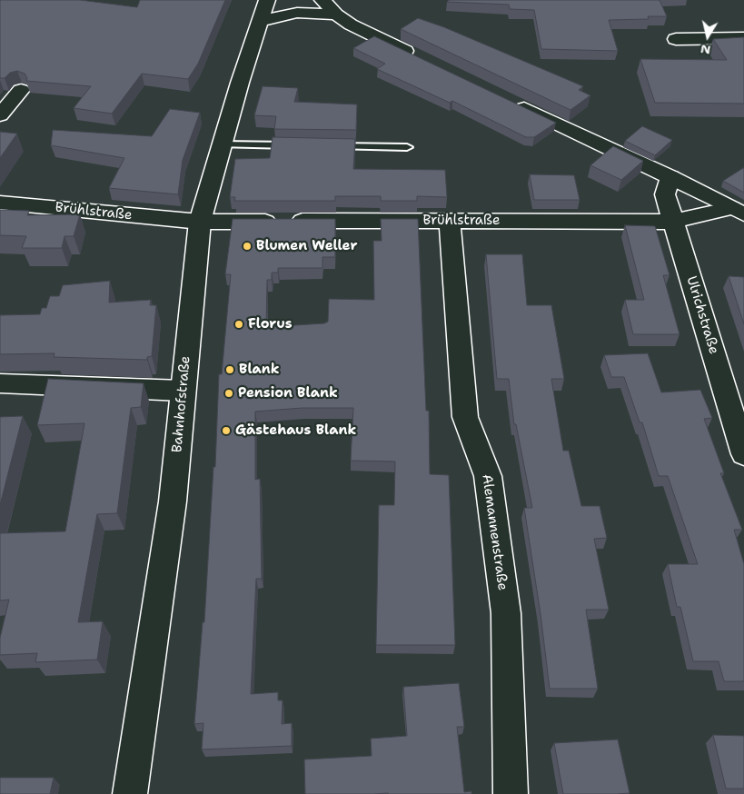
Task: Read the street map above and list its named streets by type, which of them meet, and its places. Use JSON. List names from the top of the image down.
{
  "streets": {
    "street": [
      "Brühlstraße",
      "Ulrichstraße",
      "Bahnhofstraße",
      "Alemannenstraße"
    ]
  },
  "crossings": [
    ["Brühlstraße", "Ulrichstraße"],
    ["Brühlstraße", "Bahnhofstraße"],
    ["Brühlstraße", "Alemannenstraße"]
  ],
  "places": [
    "Blumen Weller",
    "Florus",
    "Blank",
    "Pension Blank",
    "Gästehaus Blank"
  ],
  "north": "bottom"
}
